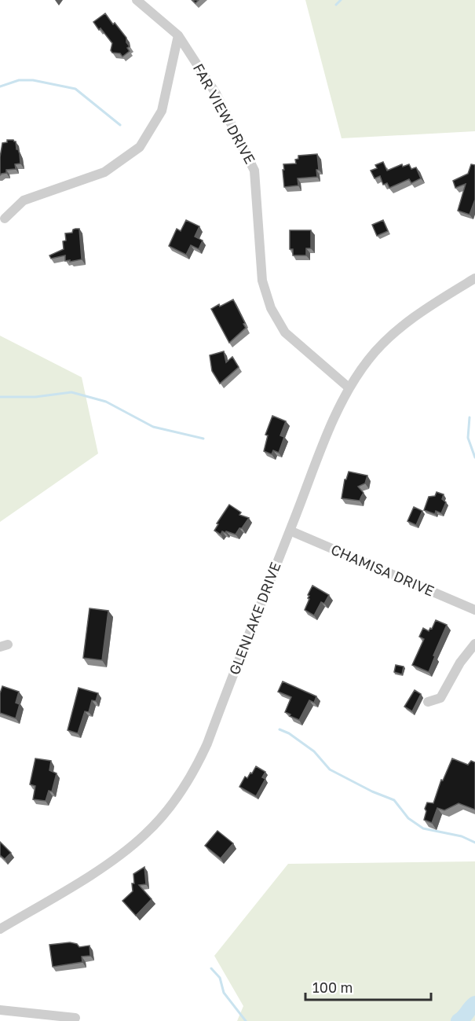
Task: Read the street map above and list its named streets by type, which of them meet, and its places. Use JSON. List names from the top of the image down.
{
  "streets": {
    "street": ["FAR VIEW DRIVE", "CHAMISA DRIVE", "GLENLAKE DRIVE"]
  },
  "crossings": [
    ["FAR VIEW DRIVE", "GLENLAKE DRIVE"],
    ["CHAMISA DRIVE", "GLENLAKE DRIVE"]
  ],
  "scale_bar": "100 m"
}
